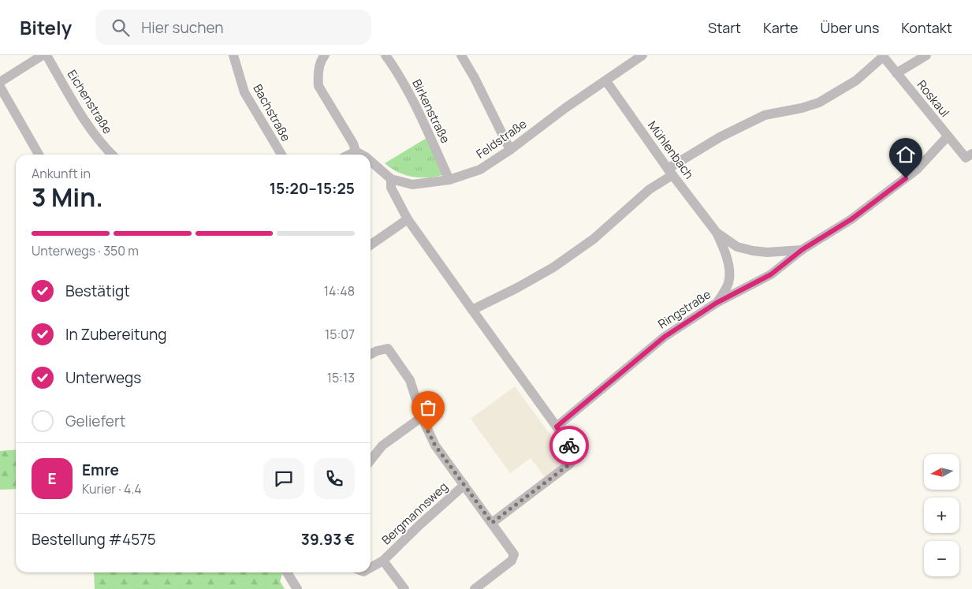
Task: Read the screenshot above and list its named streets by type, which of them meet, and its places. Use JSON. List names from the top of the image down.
{
  "streets": {
    "street": [
      "Roskaul",
      "Eichenstraße",
      "Birkenstraße",
      "Bachstraße",
      "Feldstraße",
      "Mühlenbach",
      "Ringstraße",
      "Bergmannsweg"
    ]
  },
  "crossings": [
    ["Roskaul", "Ringstraße"],
    ["Birkenstraße", "Feldstraße"],
    ["Feldstraße", "Mühlenbach"],
    ["Mühlenbach", "Ringstraße"]
  ],
  "north": "left",
  "page": {
    "header": "Bitely",
    "search": "Hier suchen",
    "nav": [
      "Start",
      "Karte",
      "Über uns",
      "Kontakt"
    ],
    "heading": ["3 Min.", "Ankunft in", "15:20–15:25"],
    "panel": [
      "Emre",
      "Kurier · 4.4",
      "Bestellung #4575",
      "39.93 €"
    ],
    "bar": "Unterwegs · 350 m",
    "list": [
      ["Bestätigt", "14:48"],
      ["In Zubereitung", "15:07"],
      ["Unterwegs", "15:13"],
      "Geliefert"
    ],
    "map_buttons": ["+", "−"],
    "round": "E"
  }
}
